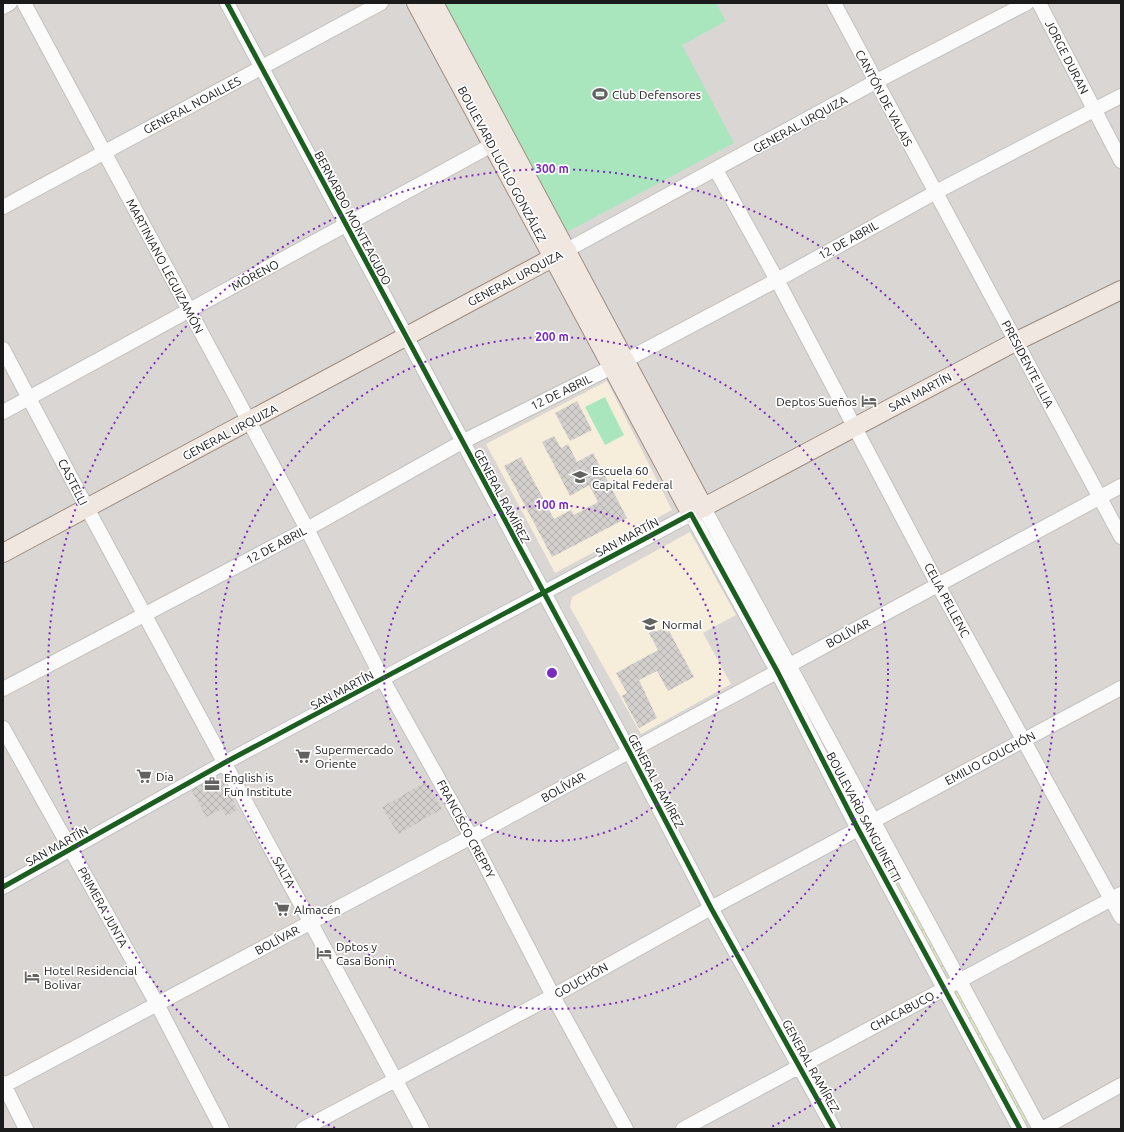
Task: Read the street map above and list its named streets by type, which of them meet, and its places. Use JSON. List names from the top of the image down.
{
  "streets": {
    "main road": [
      "GENERAL URQUIZA",
      "BOULEVARD LUCILO GONZÁLEZ",
      "SAN MARTÍN",
      "BOULEVARD SANGUINETTI"
    ],
    "street": [
      "JORGE DURAN",
      "CANTÓN DE VALAIS",
      "GENERAL NOAILLES",
      "BERNARDO MONTEAGUDO",
      "12 DE ABRIL",
      "MARTINIANO LEGUIZAMÓN",
      "MORENO",
      "PRESIDENTE ILLIA",
      "CASTELLI",
      "GENERAL RAMÍREZ",
      "CELIA PELLENC",
      "BOLÍVAR",
      "EMILIO GOUCHÓN",
      "FRANCISCO CREPPY",
      "SALTA",
      "PRIMERA JUNTA",
      "GOUCHÓN",
      "CHACABUCO"
    ]
  },
  "crossings": [
    ["JORGE DURAN", "12 DE ABRIL"],
    ["CANTÓN DE VALAIS", "GENERAL URQUIZA"],
    ["CANTÓN DE VALAIS", "12 DE ABRIL"],
    ["CANTÓN DE VALAIS", "PRESIDENTE ILLIA"],
    ["GENERAL NOAILLES", "BERNARDO MONTEAGUDO"],
    ["GENERAL NOAILLES", "MARTINIANO LEGUIZAMÓN"],
    ["GENERAL URQUIZA", "BOULEVARD LUCILO GONZÁLEZ"],
    ["GENERAL URQUIZA", "BERNARDO MONTEAGUDO"],
    ["GENERAL URQUIZA", "MARTINIANO LEGUIZAMÓN"],
    ["GENERAL URQUIZA", "CASTELLI"],
    ["GENERAL URQUIZA", "CELIA PELLENC"],
    ["BOULEVARD LUCILO GONZÁLEZ", "12 DE ABRIL"],
    ["BOULEVARD LUCILO GONZÁLEZ", "MORENO"],
    ["BOULEVARD LUCILO GONZÁLEZ", "BOULEVARD SANGUINETTI"],
    ["BERNARDO MONTEAGUDO", "12 DE ABRIL"],
    ["BERNARDO MONTEAGUDO", "MORENO"],
    ["BERNARDO MONTEAGUDO", "GENERAL RAMÍREZ"],
    ["12 DE ABRIL", "MARTINIANO LEGUIZAMÓN"],
    ["12 DE ABRIL", "PRESIDENTE ILLIA"],
    ["12 DE ABRIL", "CASTELLI"],
    ["12 DE ABRIL", "GENERAL RAMÍREZ"],
    ["12 DE ABRIL", "CELIA PELLENC"],
    ["12 DE ABRIL", "BOULEVARD SANGUINETTI"],
    ["12 DE ABRIL", "FRANCISCO CREPPY"],
    ["12 DE ABRIL", "SALTA"],
    ["MARTINIANO LEGUIZAMÓN", "MORENO"],
    ["MARTINIANO LEGUIZAMÓN", "FRANCISCO CREPPY"],
    ["MORENO", "CASTELLI"],
    ["PRESIDENTE ILLIA", "SAN MARTÍN"],
    ["PRESIDENTE ILLIA", "BOLÍVAR"],
    ["SAN MARTÍN", "GENERAL RAMÍREZ"],
    ["SAN MARTÍN", "CELIA PELLENC"],
    ["SAN MARTÍN", "BOULEVARD SANGUINETTI"],
    ["SAN MARTÍN", "FRANCISCO CREPPY"],
    ["SAN MARTÍN", "SALTA"],
    ["SAN MARTÍN", "PRIMERA JUNTA"],
    ["CASTELLI", "SALTA"],
    ["GENERAL RAMÍREZ", "BOLÍVAR"],
    ["GENERAL RAMÍREZ", "GOUCHÓN"],
    ["GENERAL RAMÍREZ", "CHACABUCO"],
    ["CELIA PELLENC", "BOLÍVAR"],
    ["CELIA PELLENC", "EMILIO GOUCHÓN"],
    ["CELIA PELLENC", "CHACABUCO"],
    ["BOLÍVAR", "BOULEVARD SANGUINETTI"],
    ["BOLÍVAR", "FRANCISCO CREPPY"],
    ["BOLÍVAR", "SALTA"],
    ["BOLÍVAR", "PRIMERA JUNTA"],
    ["EMILIO GOUCHÓN", "BOULEVARD SANGUINETTI"],
    ["EMILIO GOUCHÓN", "GOUCHÓN"],
    ["BOULEVARD SANGUINETTI", "GOUCHÓN"],
    ["BOULEVARD SANGUINETTI", "CHACABUCO"],
    ["FRANCISCO CREPPY", "GOUCHÓN"],
    ["SALTA", "GOUCHÓN"]
  ],
  "places": {
    "sports": ["Club Defensores"],
    "hotel": ["Deptos Sueños", "Dptos y Casa Bonin", "Hotel Residencial Bolivar"],
    "school or university": ["Escuela 60 Capital Federal", "Normal"],
    "supermarket": ["Supermercado Oriente", "Dia", "Almacén"],
    "office": ["English is Fun Institute"]
  },
  "rings": ["300 m", "200 m", "100 m"]
}
